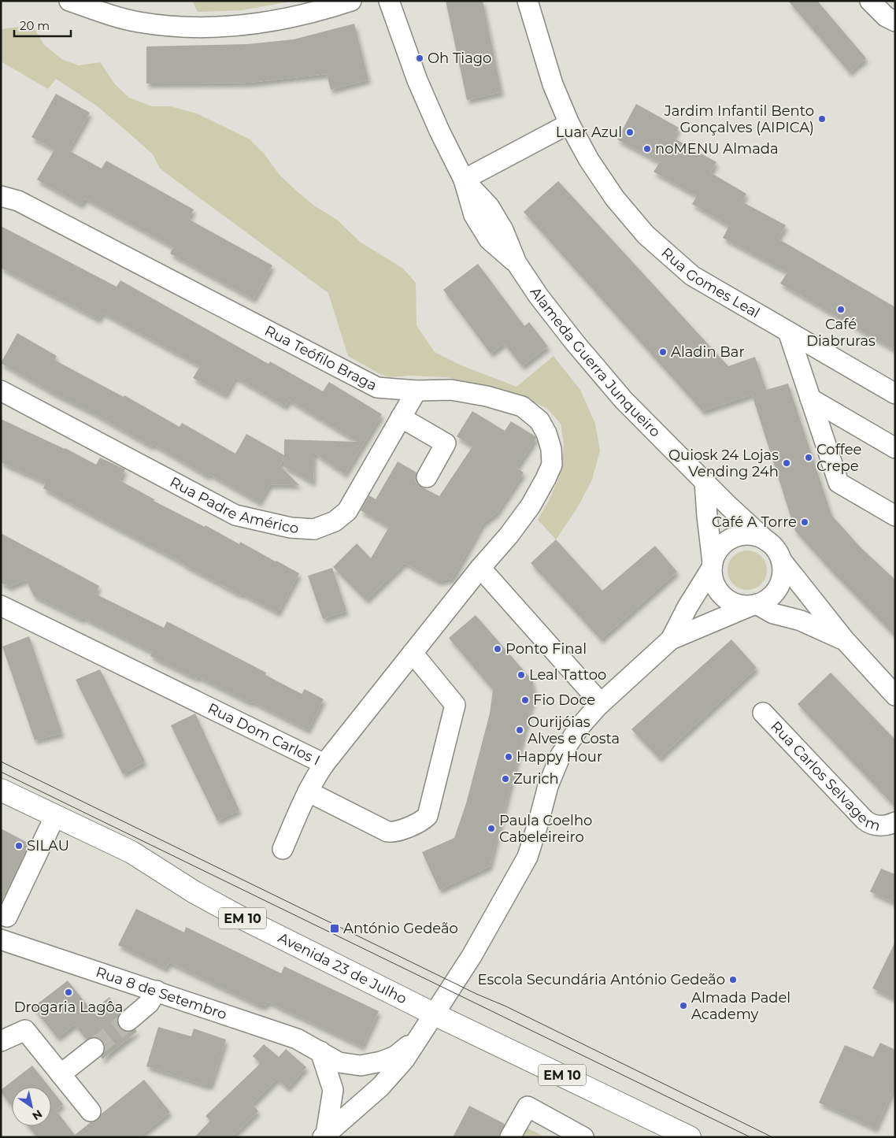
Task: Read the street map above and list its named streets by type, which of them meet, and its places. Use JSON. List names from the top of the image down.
{
  "streets": {
    "main road": ["EM 10", "Avenida 23 de Julho"],
    "street": [
      "Rua Gomes Leal",
      "Rua Teófilo Braga",
      "Alameda Guerra Junqueiro",
      "Rua Padre Américo",
      "Rua Dom Carlos I",
      "Rua Carlos Selvagem",
      "Rua 8 de Setembro"
    ]
  },
  "crossings": [
    ["Rua Teófilo Braga", "Rua Padre Américo"],
    ["Rua Teófilo Braga", "Rua Dom Carlos I"]
  ],
  "places": {
    "other": [
      "Oh Tiago",
      "Jardim Infantil Bento Gonçalves (AIPICA)",
      "Luar Azul",
      "noMENU Almada",
      "Café Diabruras",
      "Aladin Bar",
      "Coffee Crepe",
      "Quiosk 24 Lojas Vending 24h",
      "Café A Torre",
      "Ponto Final",
      "Leal Tattoo",
      "Fio Doce",
      "Ourijóias Alves e Costa",
      "Happy Hour",
      "Zurich",
      "Paula Coelho Cabeleireiro",
      "SILAU",
      "Escola Secundária António Gedeão",
      "Drogaria Lagôa",
      "Almada Padel Academy"
    ],
    "transit": ["António Gedeão"]
  },
  "scale_bar": "20 m",
  "north": "bottom right"
}
